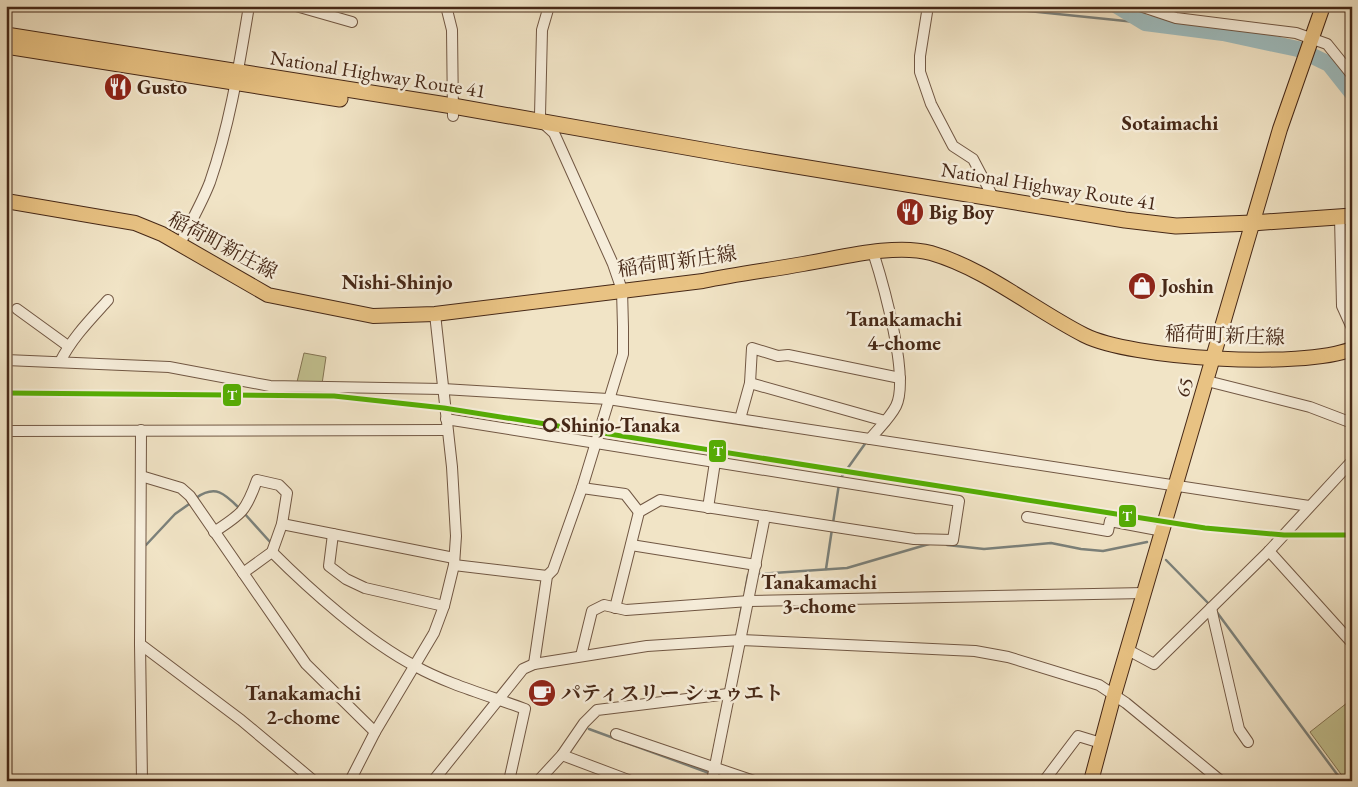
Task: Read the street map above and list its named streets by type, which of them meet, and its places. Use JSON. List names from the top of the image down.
{
  "streets": {
    "highway": ["National Highway Route 41"],
    "main road": ["稲荷町新庄線", "65"]
  },
  "crossings": [
    ["National Highway Route 41", "65"],
    ["稲荷町新庄線", "65"]
  ],
  "districts": [
    "Sotaimachi",
    "Nishi-Shinjo",
    "Tanakamachi 4-chome",
    "Tanakamachi 3-chome",
    "Tanakamachi 2-chome"
  ],
  "places": {
    "restaurant": ["Gusto", "Big Boy"],
    "shop": ["Joshin"],
    "other": ["Shinjo-Tanaka"],
    "cafe": ["パティスリー シュゥエト"]
  },
  "lines": ["transit line T"]
}
